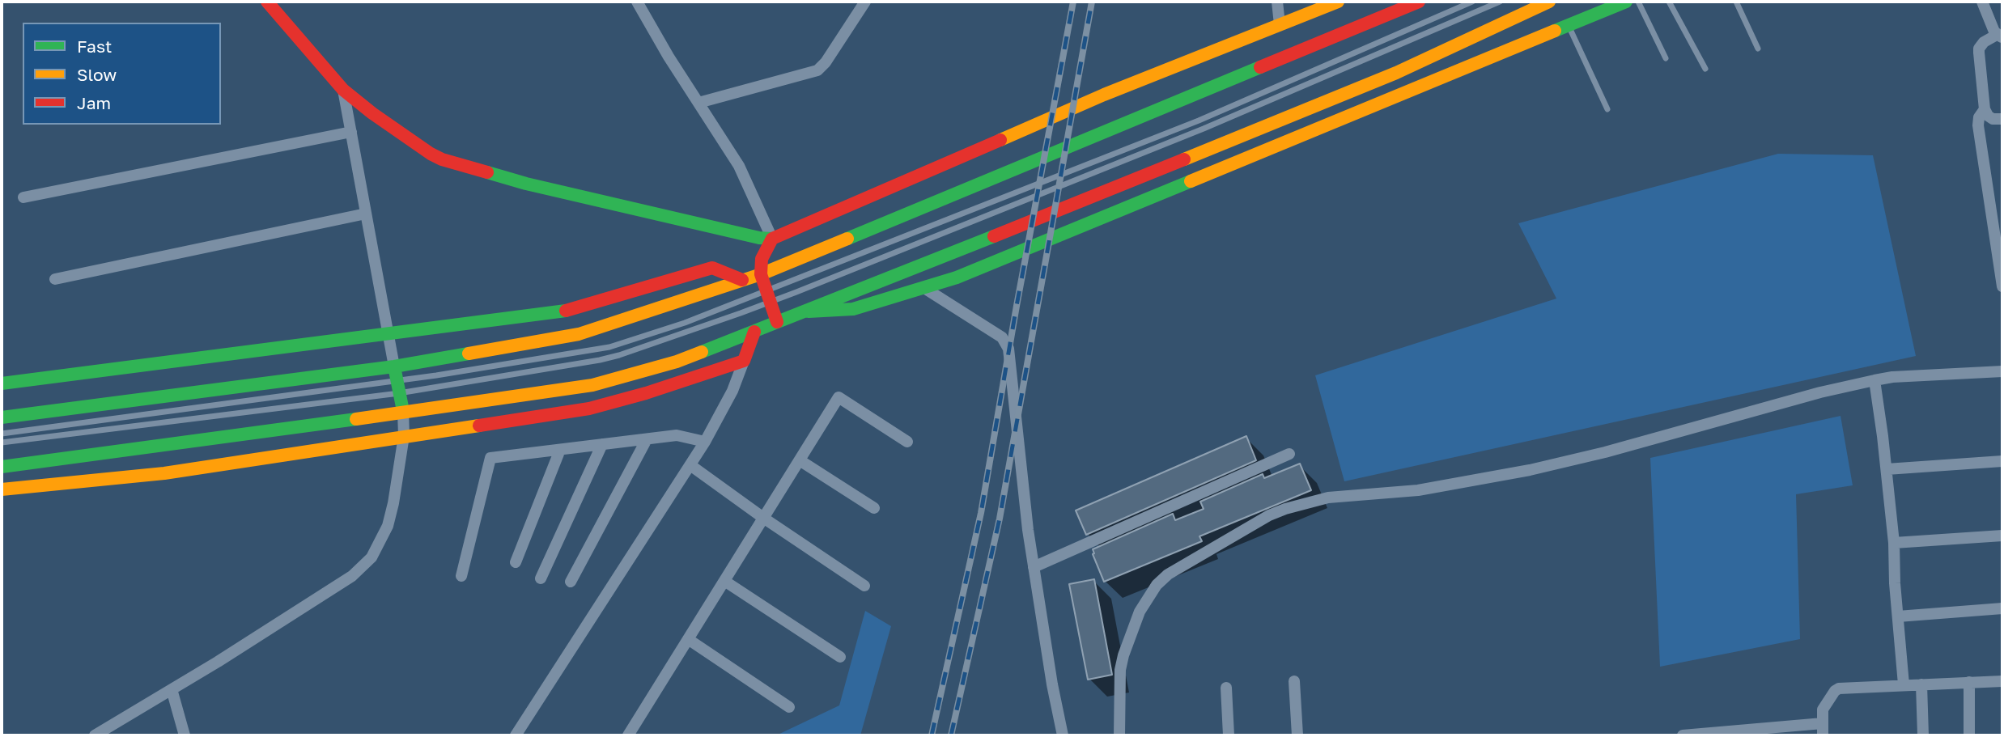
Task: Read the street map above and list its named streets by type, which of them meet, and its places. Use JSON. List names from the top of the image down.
{
  "legend": ["Fast", "Slow", "Jam"]
}
